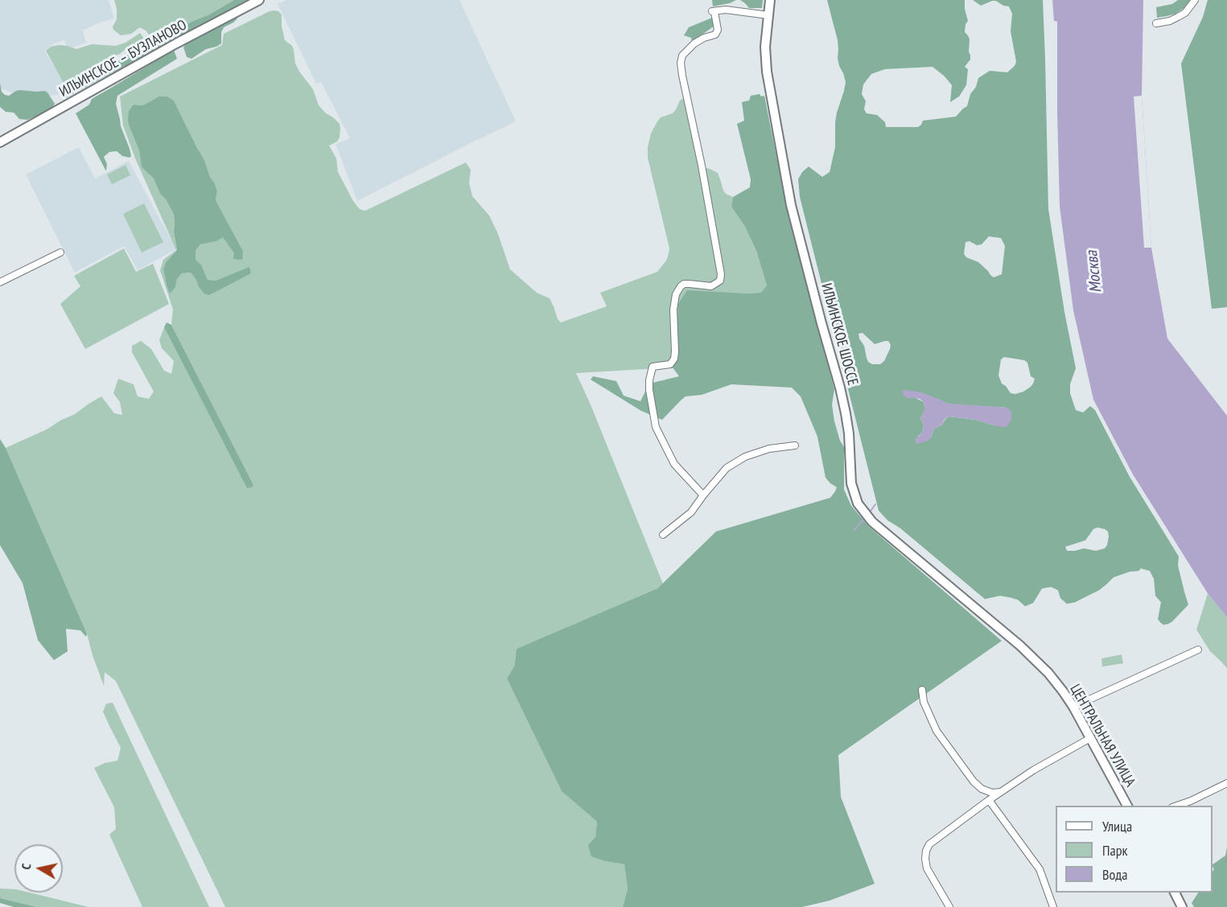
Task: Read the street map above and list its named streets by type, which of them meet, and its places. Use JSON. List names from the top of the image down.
{
  "streets": {
    "main road": ["ИЛЬИНСКОЕ – БУЗЛАНОВО", "ИЛЬИНСКОЕ ШОССЕ", "ЦЕНТРАЛЬНАЯ УЛИЦА"]
  },
  "crossings": [
    ["ИЛЬИНСКОЕ ШОССЕ", "ЦЕНТРАЛЬНАЯ УЛИЦА"]
  ],
  "water": ["Москва"],
  "legend": ["Улица", "Парк", "Вода"],
  "north": "left"
}
